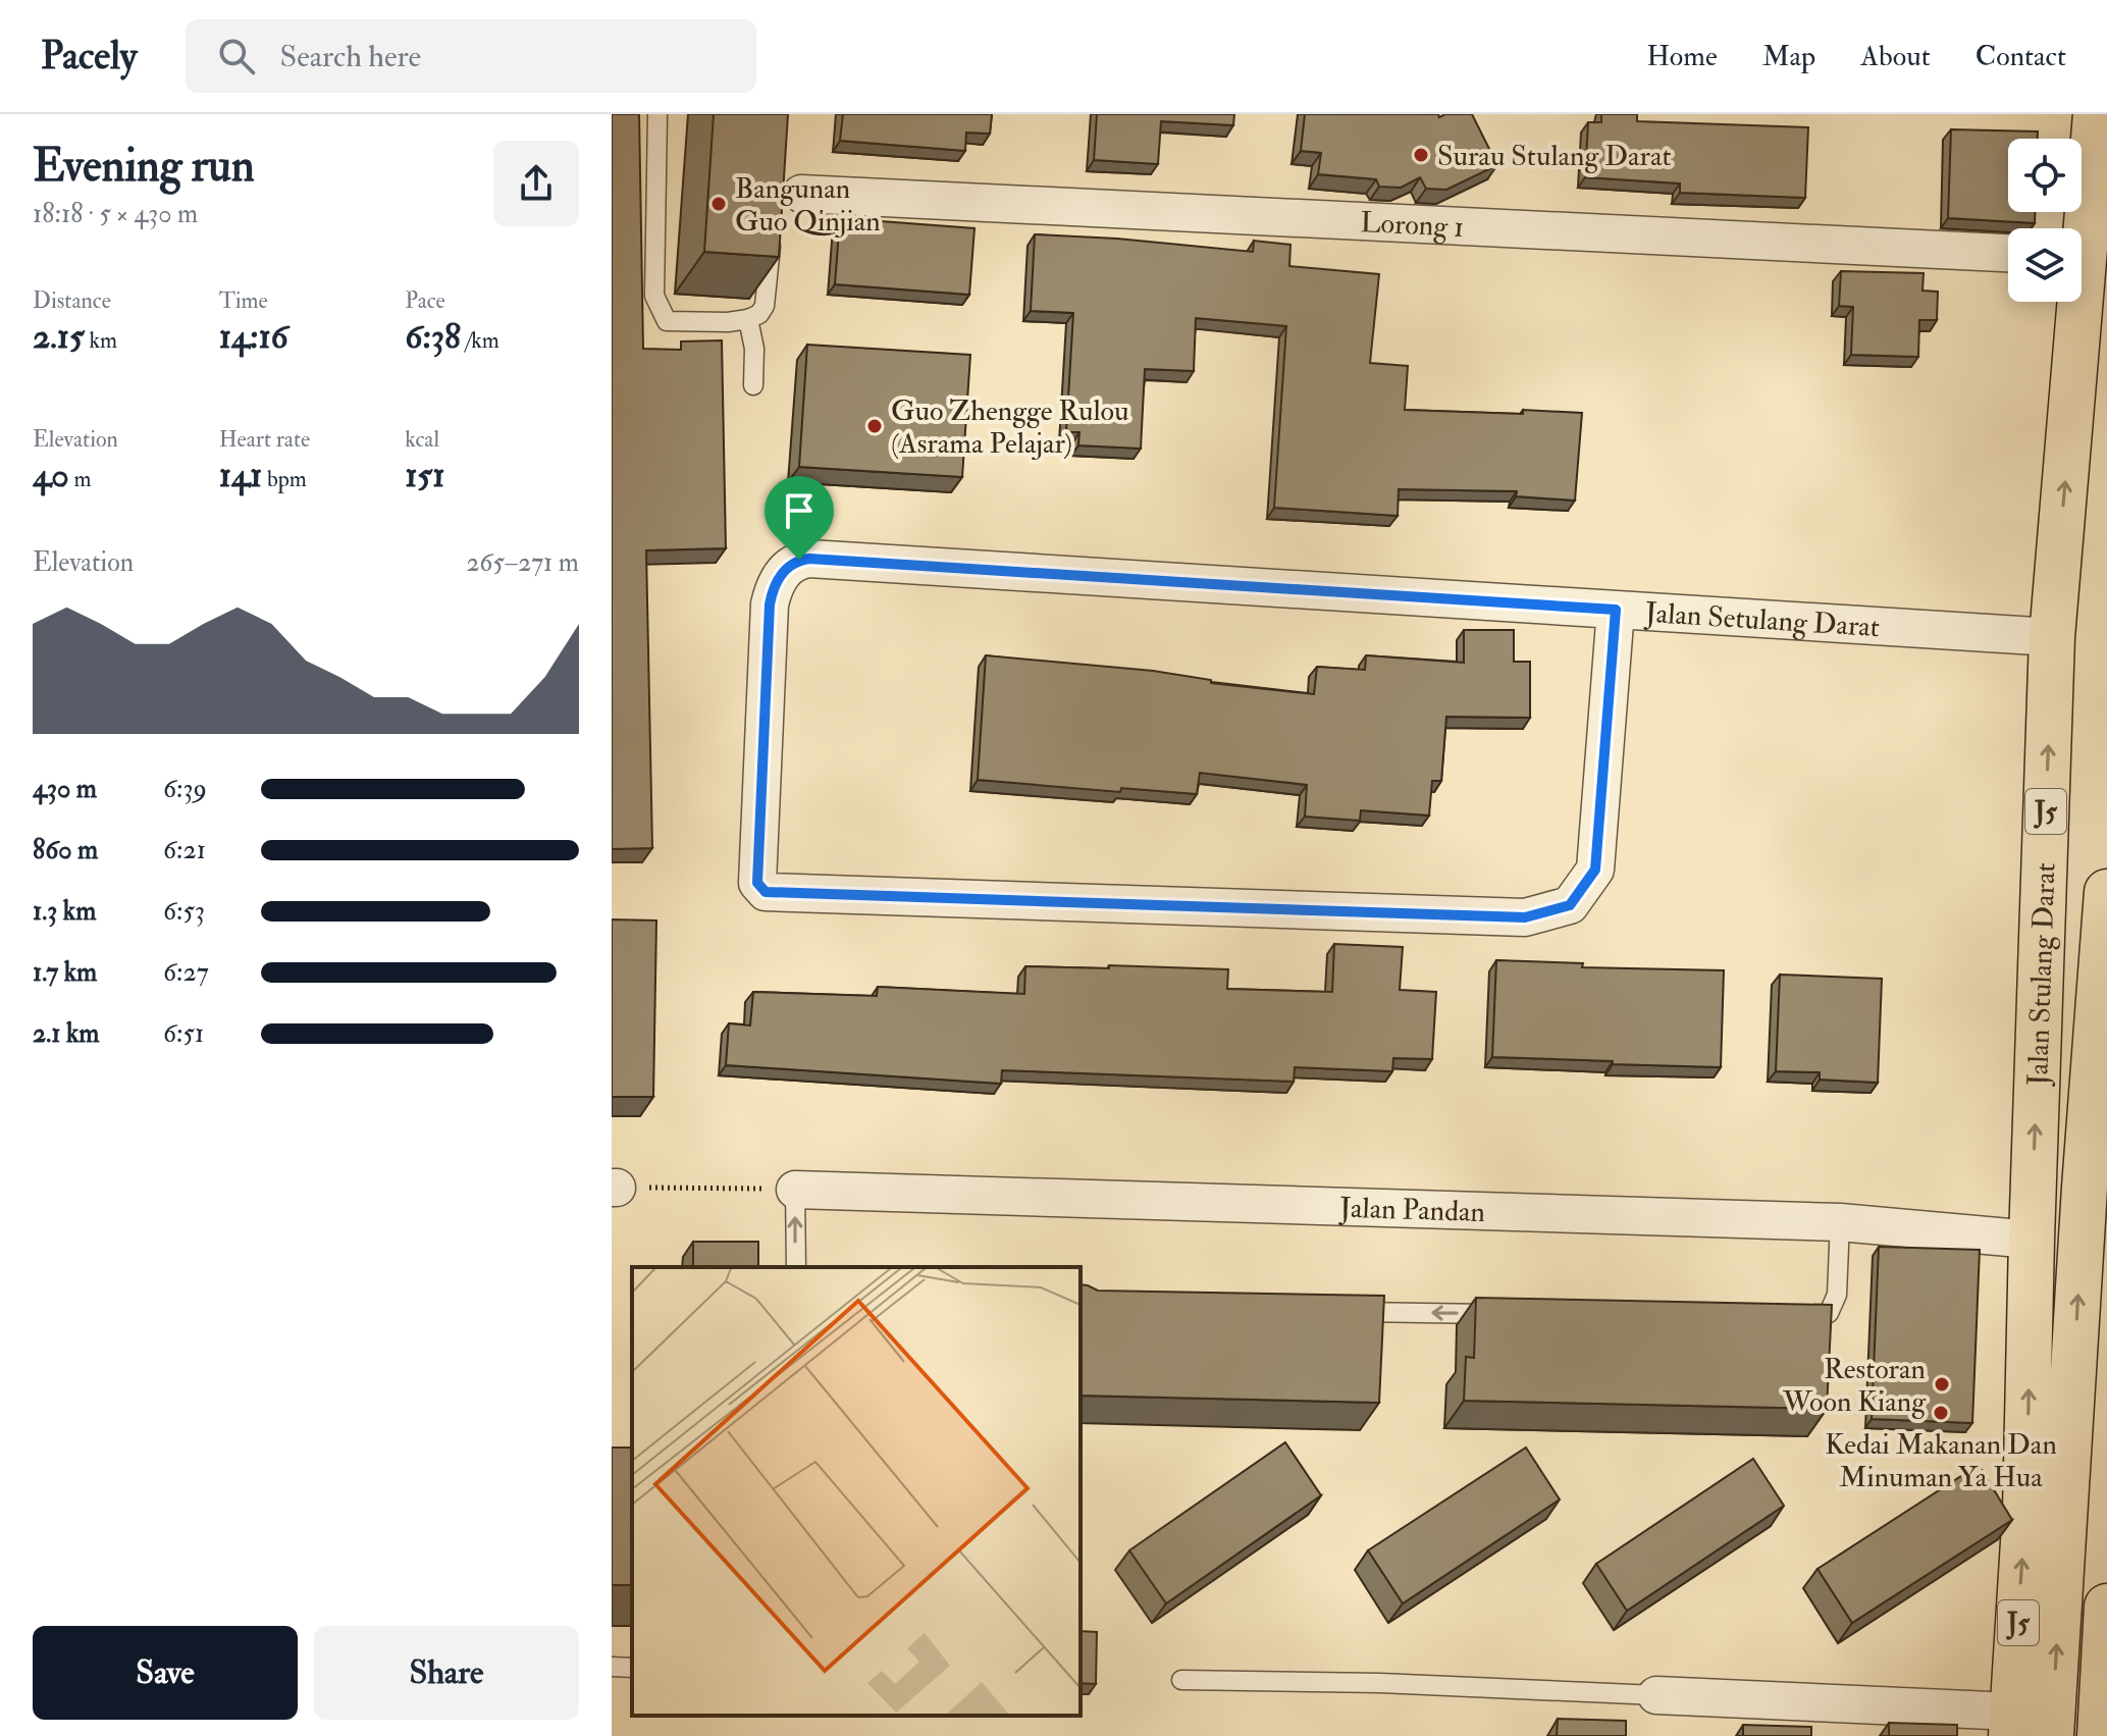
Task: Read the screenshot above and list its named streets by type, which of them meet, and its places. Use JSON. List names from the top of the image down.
{
  "streets": {
    "main road": ["J5", "Jalan Stulang Darat"],
    "street": ["Lorong 1", "Jalan Setulang Darat", "Jalan Pandan"]
  },
  "crossings": [
    ["Jalan Setulang Darat", "Jalan Stulang Darat"],
    ["Jalan Stulang Darat", "Jalan Pandan"]
  ],
  "places": [
    "Surau Stulang Darat",
    "Bangunan Guo Qinjian",
    "Guo Zhengge Rulou (Asrama Pelajar)",
    "Restoran Woon Kiang",
    "Kedai Makanan Dan Minuman Ya Hua"
  ],
  "page": {
    "header": "Pacely",
    "search": "Search here",
    "nav": [
      "Home",
      "Map",
      "About",
      "Contact"
    ],
    "heading": ["Evening run", "18:18 · 5 × 430 m"],
    "stats": [
      ["Distance", "2.15 km"],
      ["Time", "14:16"],
      ["Pace", "6:38 /km"],
      ["Elevation", "40 m"],
      ["Heart rate", "141 bpm"],
      ["kcal", "151"]
    ],
    "chart": ["Elevation", "265–271 m"],
    "list": [
      {
        "name": "430 m",
        "note": "6:39"
      },
      {
        "name": "860 m",
        "note": "6:21"
      },
      {
        "name": "1.3 km",
        "note": "6:53"
      },
      {
        "name": "1.7 km",
        "note": "6:27"
      },
      {
        "name": "2.1 km",
        "note": "6:51"
      }
    ],
    "buttons": ["Save", "Share"]
  }
}
